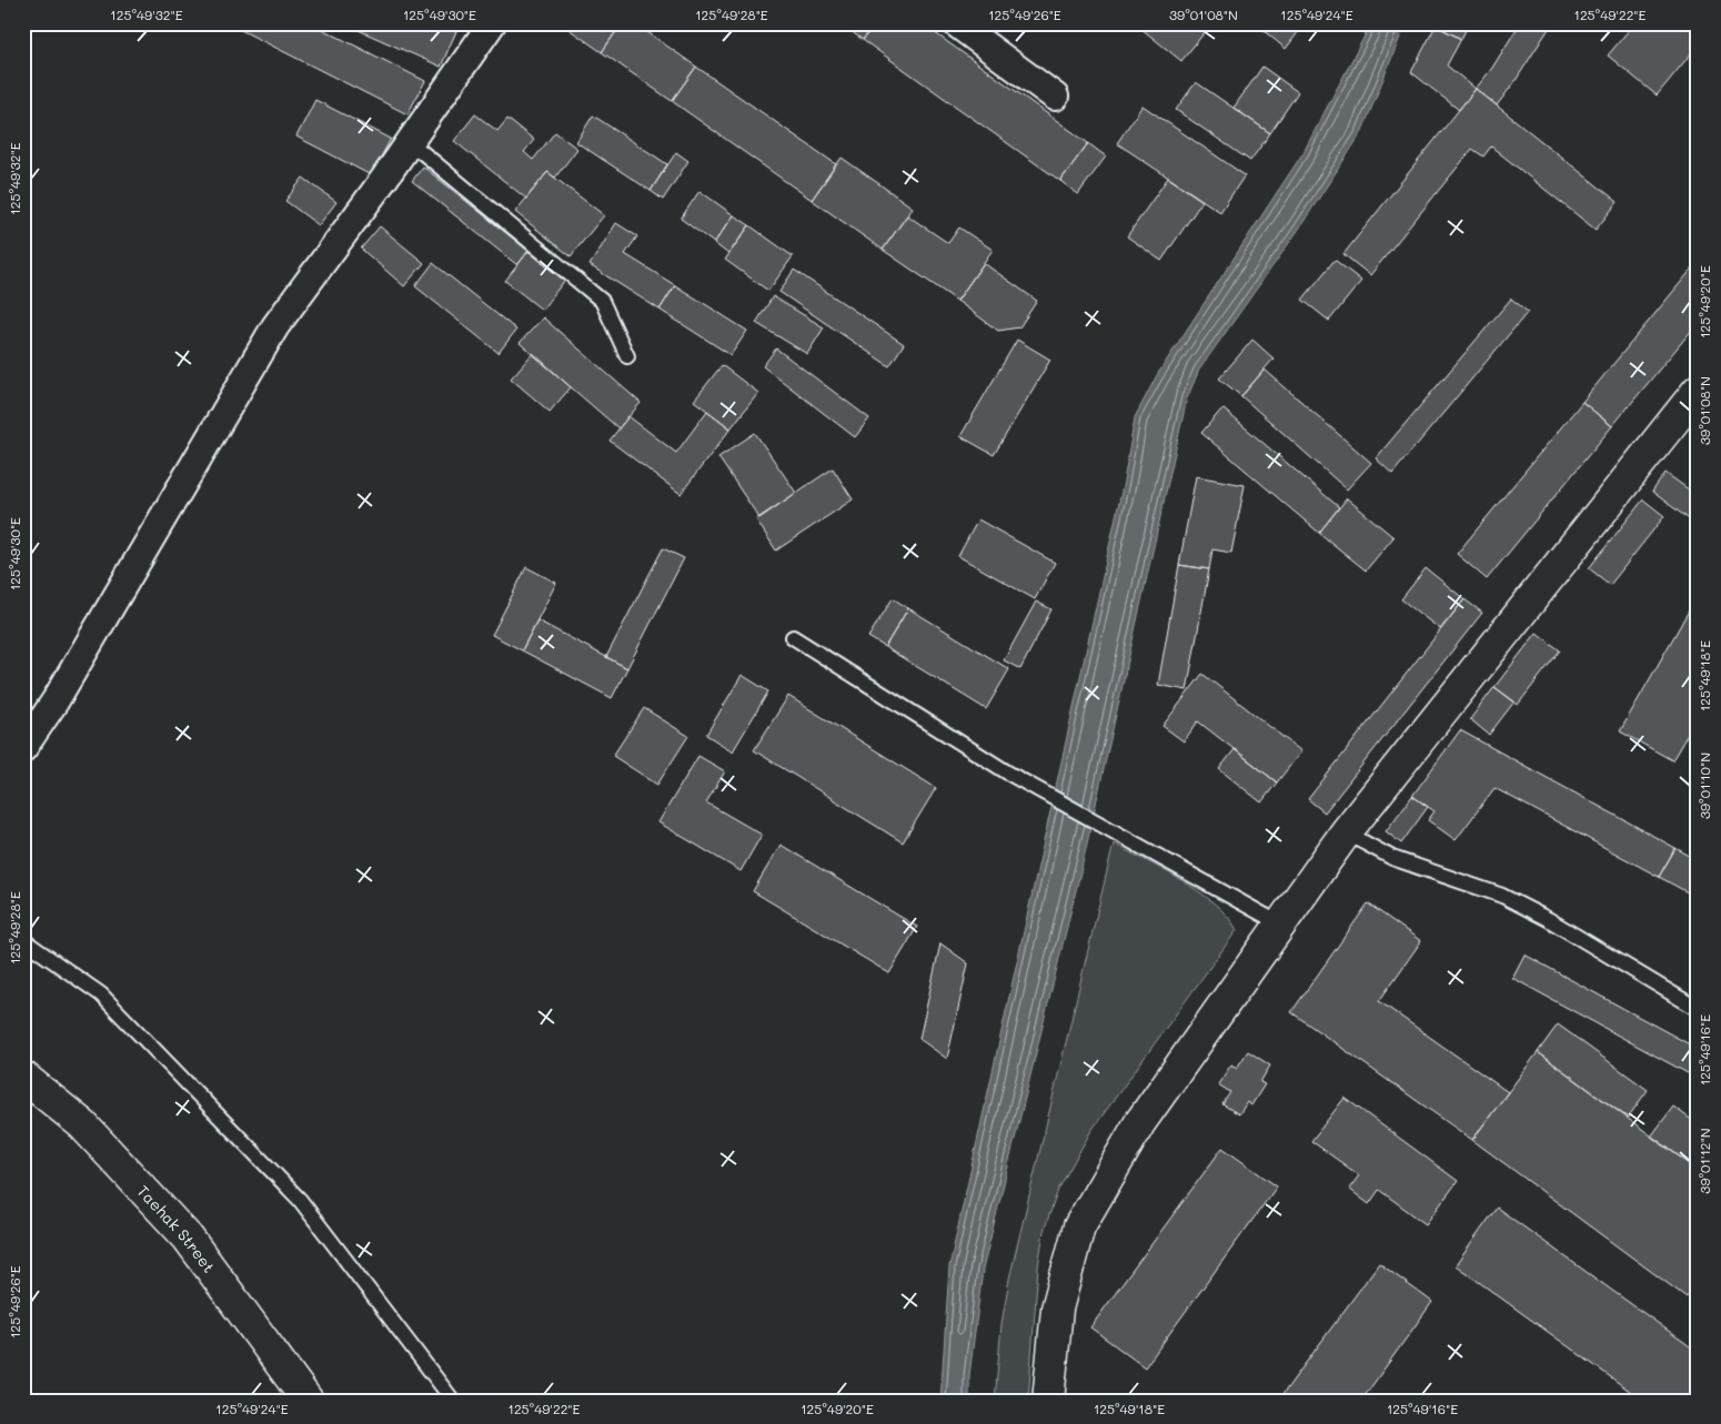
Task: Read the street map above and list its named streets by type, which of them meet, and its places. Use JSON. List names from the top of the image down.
{
  "streets": {
    "street": ["Taehak Street"]
  },
  "coordinates": [
    "125°49'32\"E",
    "125°49'30\"E",
    "125°49'28\"E",
    "125°49'26\"E",
    "39°01'08\"N",
    "125°49'24\"E",
    "125°49'22\"E",
    "125°49'20\"E",
    "125°49'18\"E",
    "39°01'10\"N",
    "125°49'16\"E",
    "39°01'12\"N"
  ]
}
